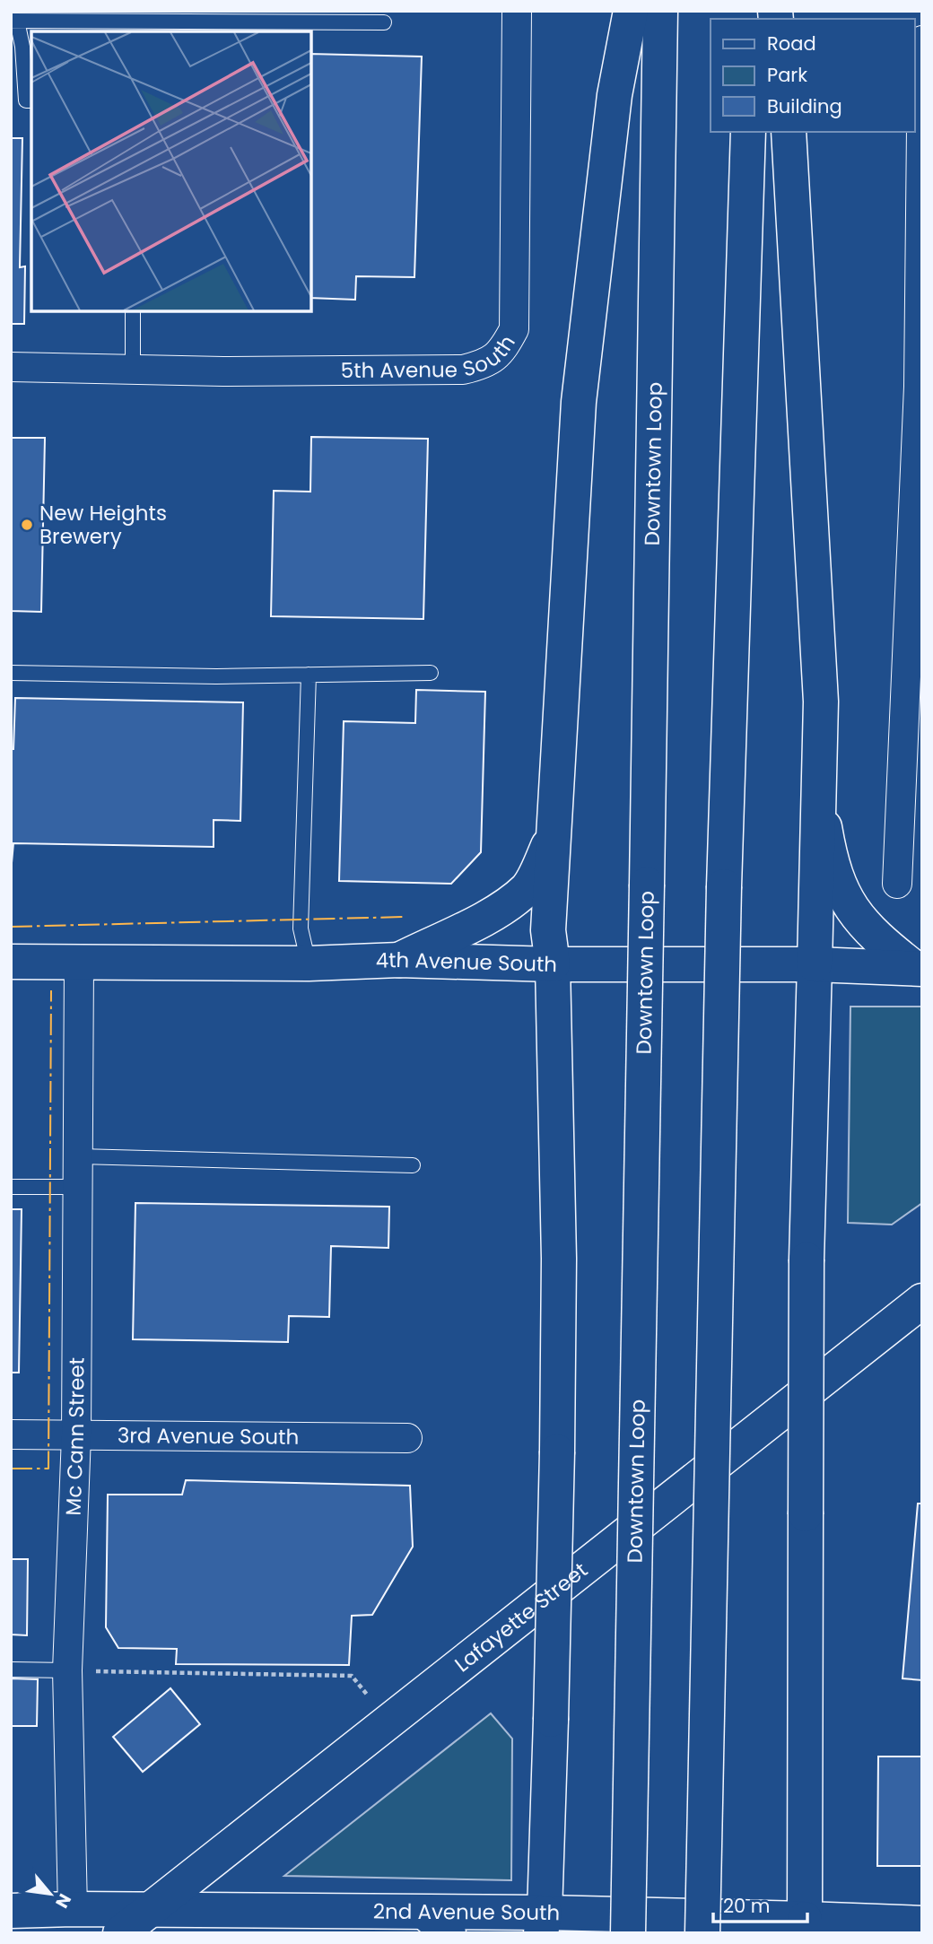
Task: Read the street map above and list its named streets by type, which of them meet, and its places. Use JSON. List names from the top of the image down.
{
  "streets": {
    "main road": [
      "Downtown Loop",
      "4th Avenue South",
      "Lafayette Street",
      "2nd Avenue South"
    ],
    "street": ["5th Avenue South", "Mc Cann Street", "3rd Avenue South"]
  },
  "crossings": [
    ["4th Avenue South", "Mc Cann Street"],
    ["Mc Cann Street", "3rd Avenue South"],
    ["Mc Cann Street", "2nd Avenue South"],
    ["Lafayette Street", "2nd Avenue South"]
  ],
  "places": ["New Heights Brewery"],
  "legend": ["Road", "Park", "Building"],
  "scale_bar": "20 m",
  "north": "bottom right"
}
